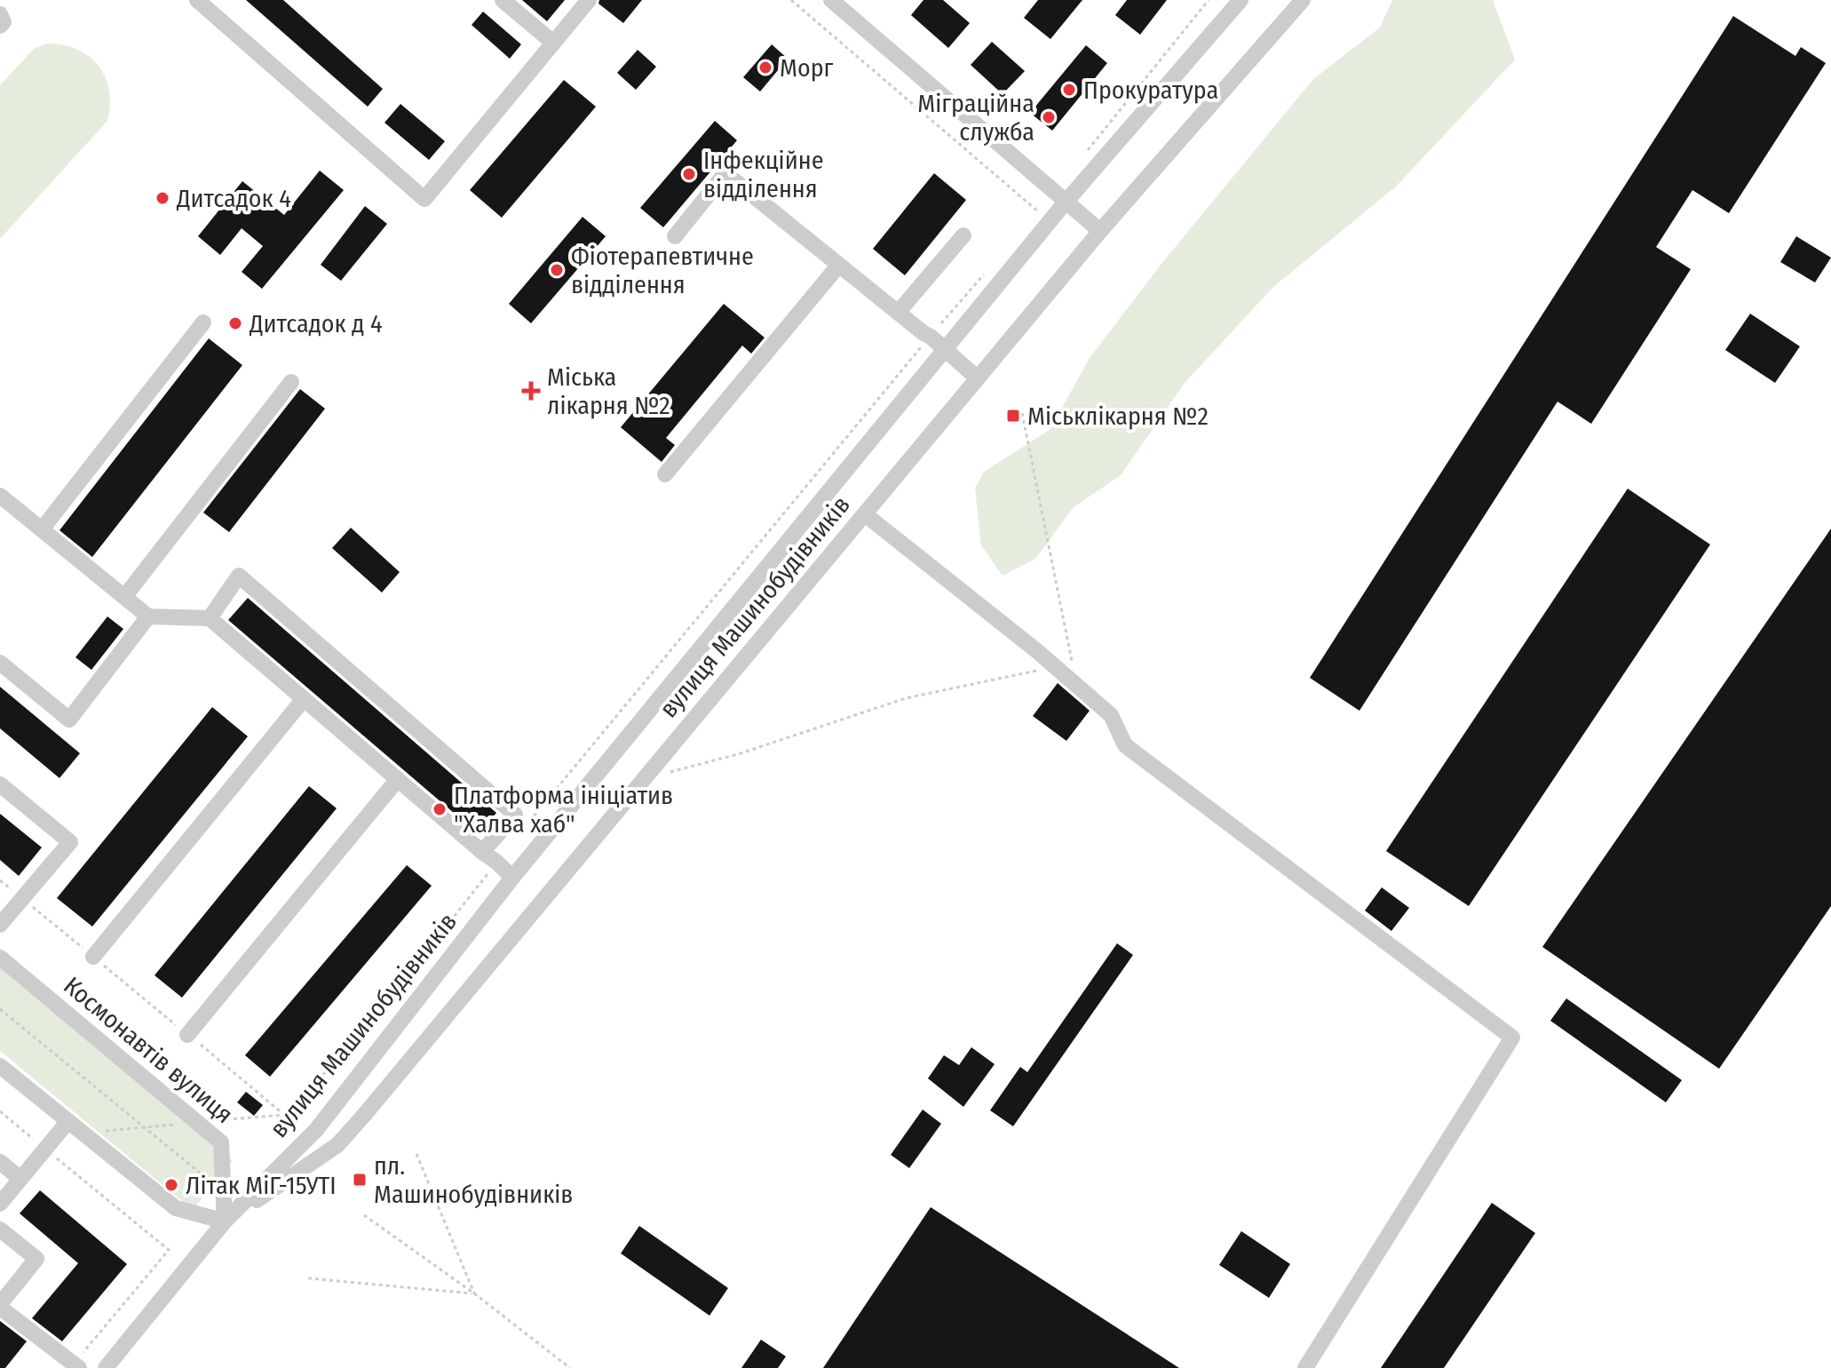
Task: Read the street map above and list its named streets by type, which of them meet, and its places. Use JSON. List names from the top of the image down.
{
  "streets": {
    "street": ["вулиця Машинобудівників", "Космонавтів вулиця"]
  },
  "crossings": [
    ["вулиця Машинобудівників", "Космонавтів вулиця"]
  ],
  "places": {
    "other": [
      "Морг",
      "Прокуратура",
      "Міграційна служба",
      "Інфекційне відділення",
      "Дитсадок 4",
      "Фіотерапевтичне відділення",
      "Дитсадок д 4",
      "Платформа ініціатив \"Халва хаб\"",
      "Літак МіГ-15УТІ"
    ],
    "health": ["Міська лікарня №2"],
    "transit": ["Міськлікарня №2", "пл. Машинобудівників"]
  }
}
